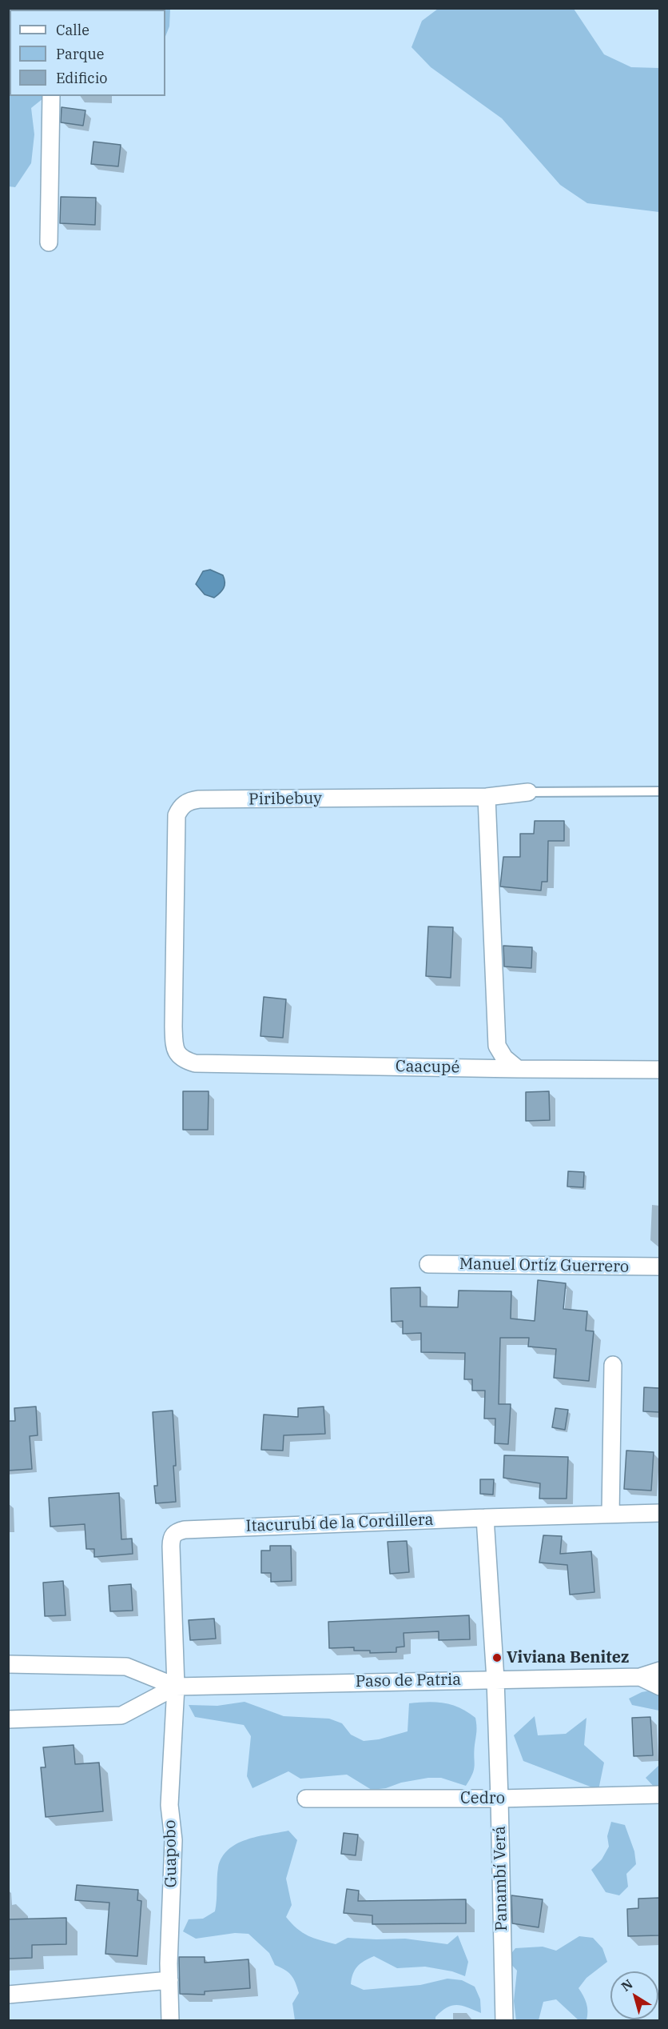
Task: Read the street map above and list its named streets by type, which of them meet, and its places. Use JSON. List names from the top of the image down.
{
  "streets": {
    "street": [
      "Piribebuy",
      "Caacupé",
      "Manuel Ortíz Guerrero",
      "Itacurubí de la Cordillera",
      "Paso de Patria",
      "Cedro",
      "Guapobo",
      "Panambí Verá"
    ]
  },
  "crossings": [
    ["Piribebuy", "Caacupé"],
    ["Itacurubí de la Cordillera", "Paso de Patria"],
    ["Itacurubí de la Cordillera", "Guapobo"],
    ["Itacurubí de la Cordillera", "Panambí Verá"],
    ["Paso de Patria", "Guapobo"],
    ["Paso de Patria", "Panambí Verá"],
    ["Cedro", "Panambí Verá"]
  ],
  "places": ["Viviana Benitez"],
  "legend": ["Calle", "Parque", "Edificio"],
  "north": "top left"
}
